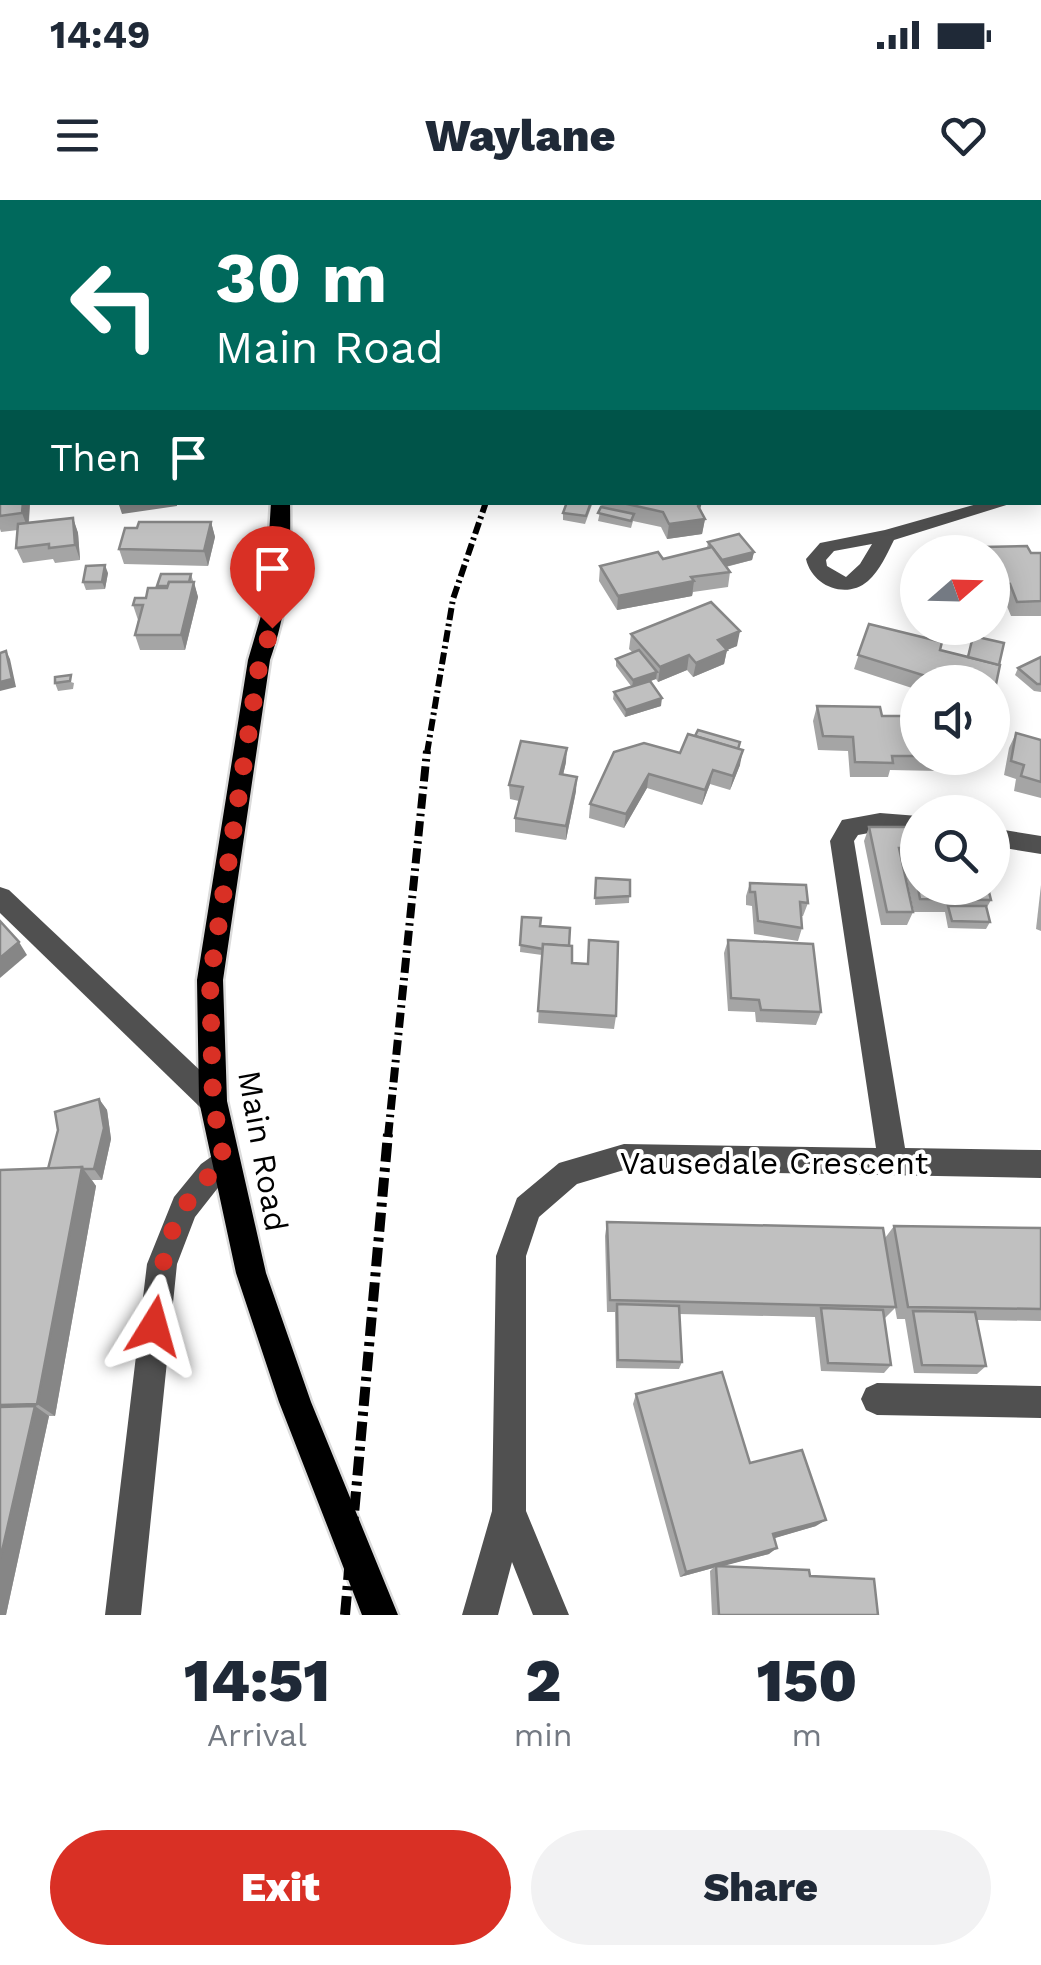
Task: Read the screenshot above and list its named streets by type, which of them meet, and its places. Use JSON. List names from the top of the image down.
{
  "streets": {
    "main road": ["Main Road"],
    "street": ["Vausedale Crescent"]
  },
  "north": "right",
  "page": {
    "status": "14:49",
    "header": "Waylane",
    "turn": ["30 m", "Main Road"],
    "then": "Then",
    "eta": [
      "14:51",
      "Arrival",
      "2",
      "min",
      "150",
      "m"
    ],
    "buttons": ["Exit", "Share"]
  }
}
